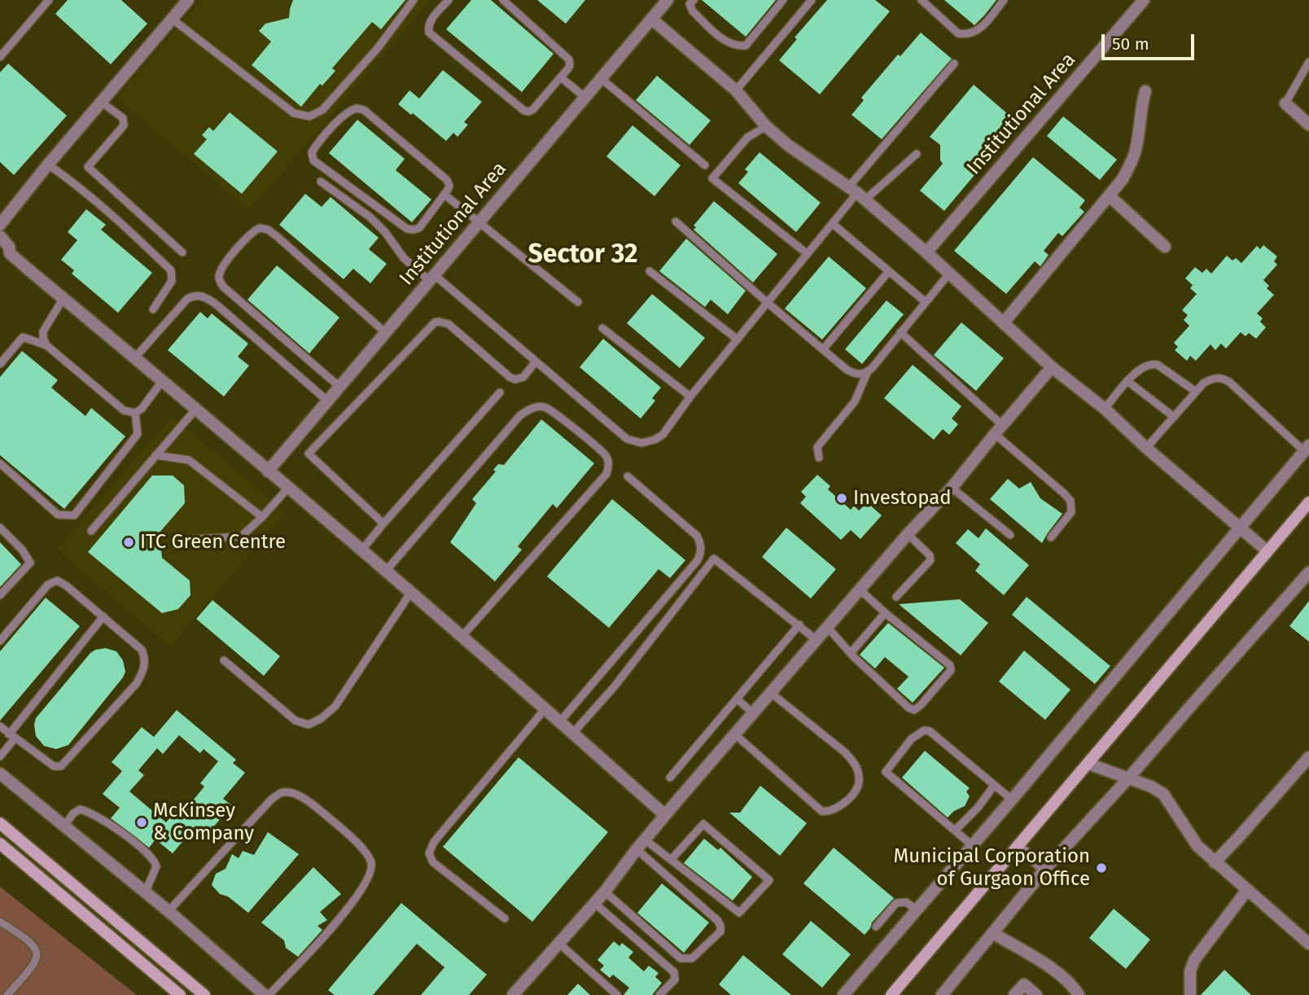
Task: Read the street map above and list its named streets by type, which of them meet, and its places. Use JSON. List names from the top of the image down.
{
  "streets": {
    "street": ["Institutional Area"]
  },
  "districts": ["Sector 32"],
  "places": [
    "Investopad",
    "ITC Green Centre",
    "McKinsey & Company",
    "Municipal Corporation of Gurgaon Office"
  ],
  "scale_bar": "50 m"
}
